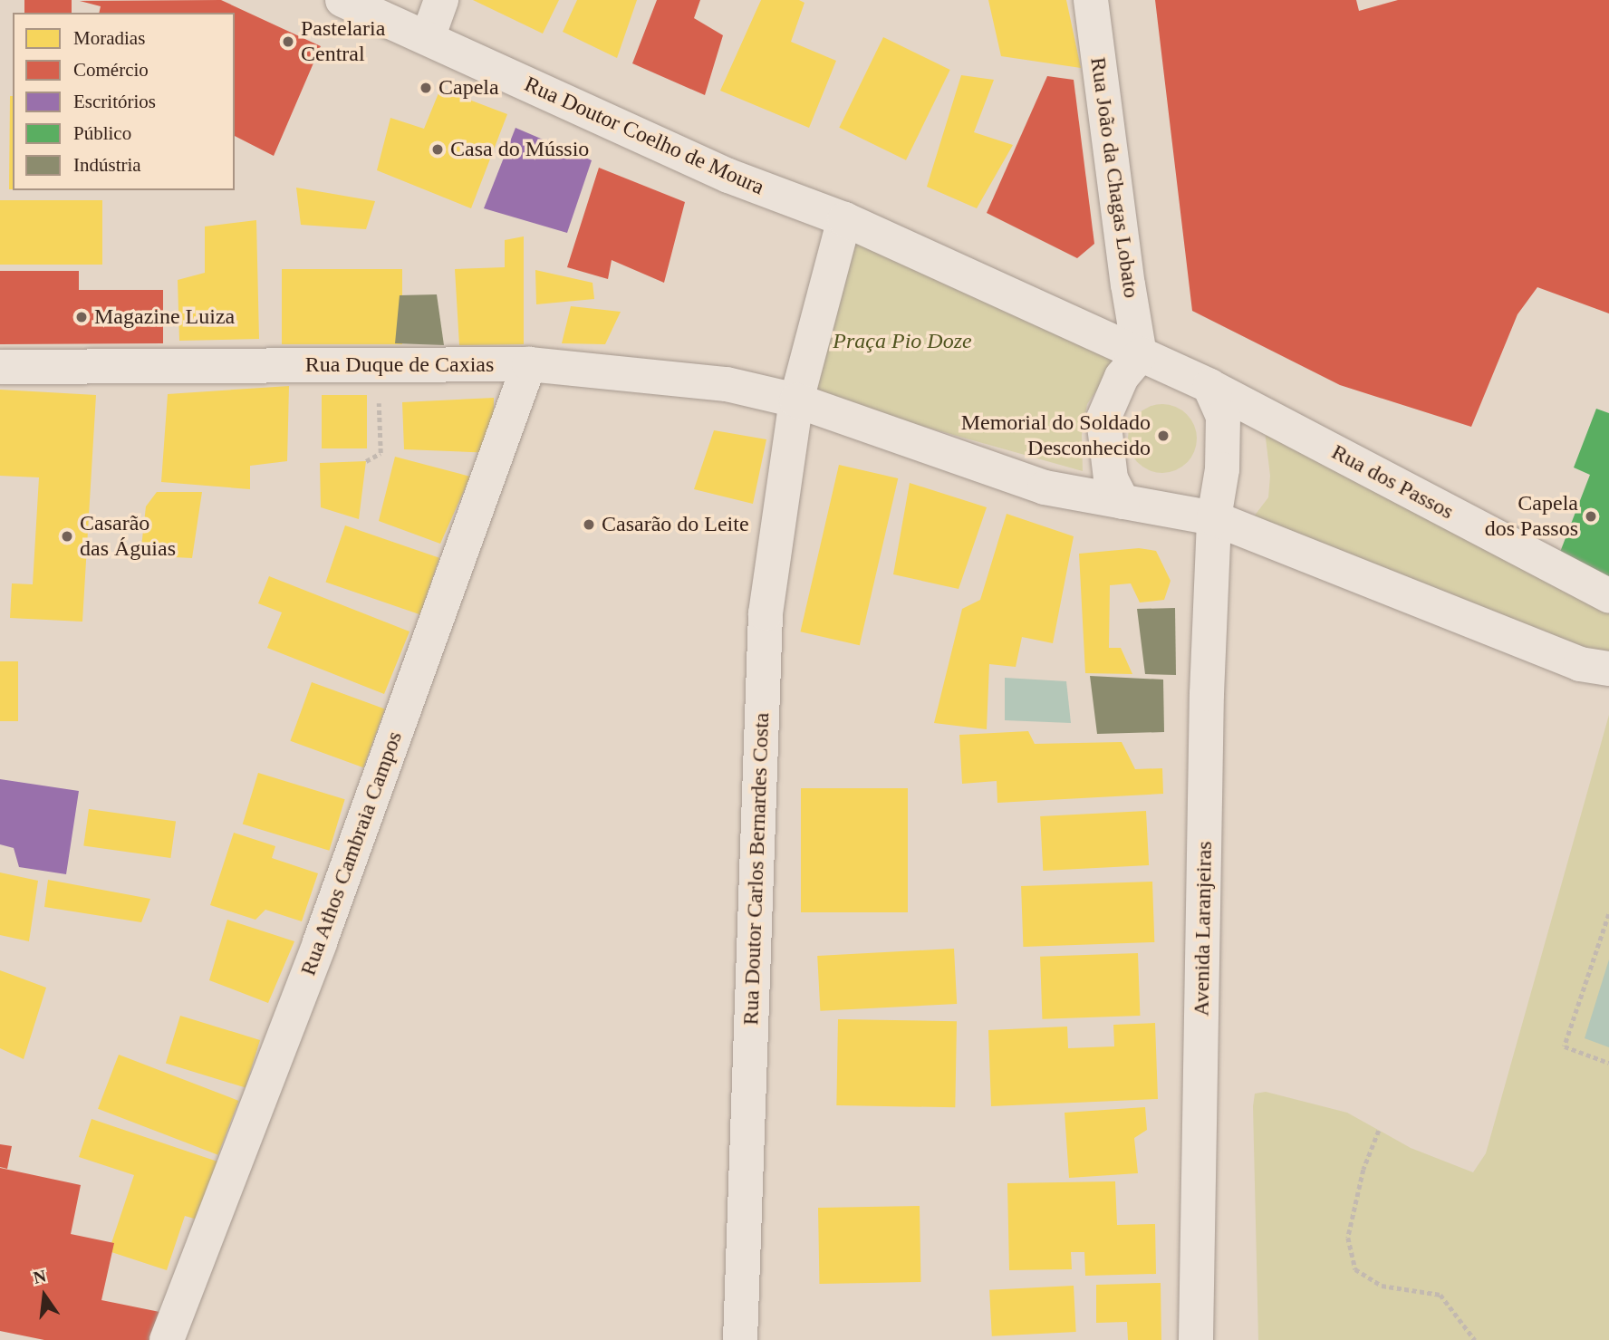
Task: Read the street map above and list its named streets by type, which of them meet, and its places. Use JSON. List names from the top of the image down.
{
  "streets": {
    "street": [
      "Rua Doutor Coelho de Moura",
      "Rua João da Chagas Lobato",
      "Rua Duque de Caxias",
      "Rua dos Passos",
      "Rua Athos Cambraia Campos",
      "Rua Doutor Carlos Bernardes Costa",
      "Avenida Laranjeiras"
    ]
  },
  "crossings": [
    ["Rua João da Chagas Lobato", "Rua dos Passos"],
    ["Rua João da Chagas Lobato", "Avenida Laranjeiras"],
    ["Rua Duque de Caxias", "Rua Athos Cambraia Campos"],
    ["Rua Duque de Caxias", "Rua Doutor Carlos Bernardes Costa"],
    ["Rua dos Passos", "Avenida Laranjeiras"]
  ],
  "parks": ["Praça Pio Doze"],
  "places": [
    "Pastelaria Central",
    "Capela",
    "Casa do Mússio",
    "Magazine Luiza",
    "Memorial do Soldado Desconhecido",
    "Capela dos Passos",
    "Casarão do Leite",
    "Casarão das Águias"
  ],
  "legend": [
    "Moradias",
    "Comércio",
    "Escritórios",
    "Público",
    "Indústria"
  ],
  "north": "top"
}
